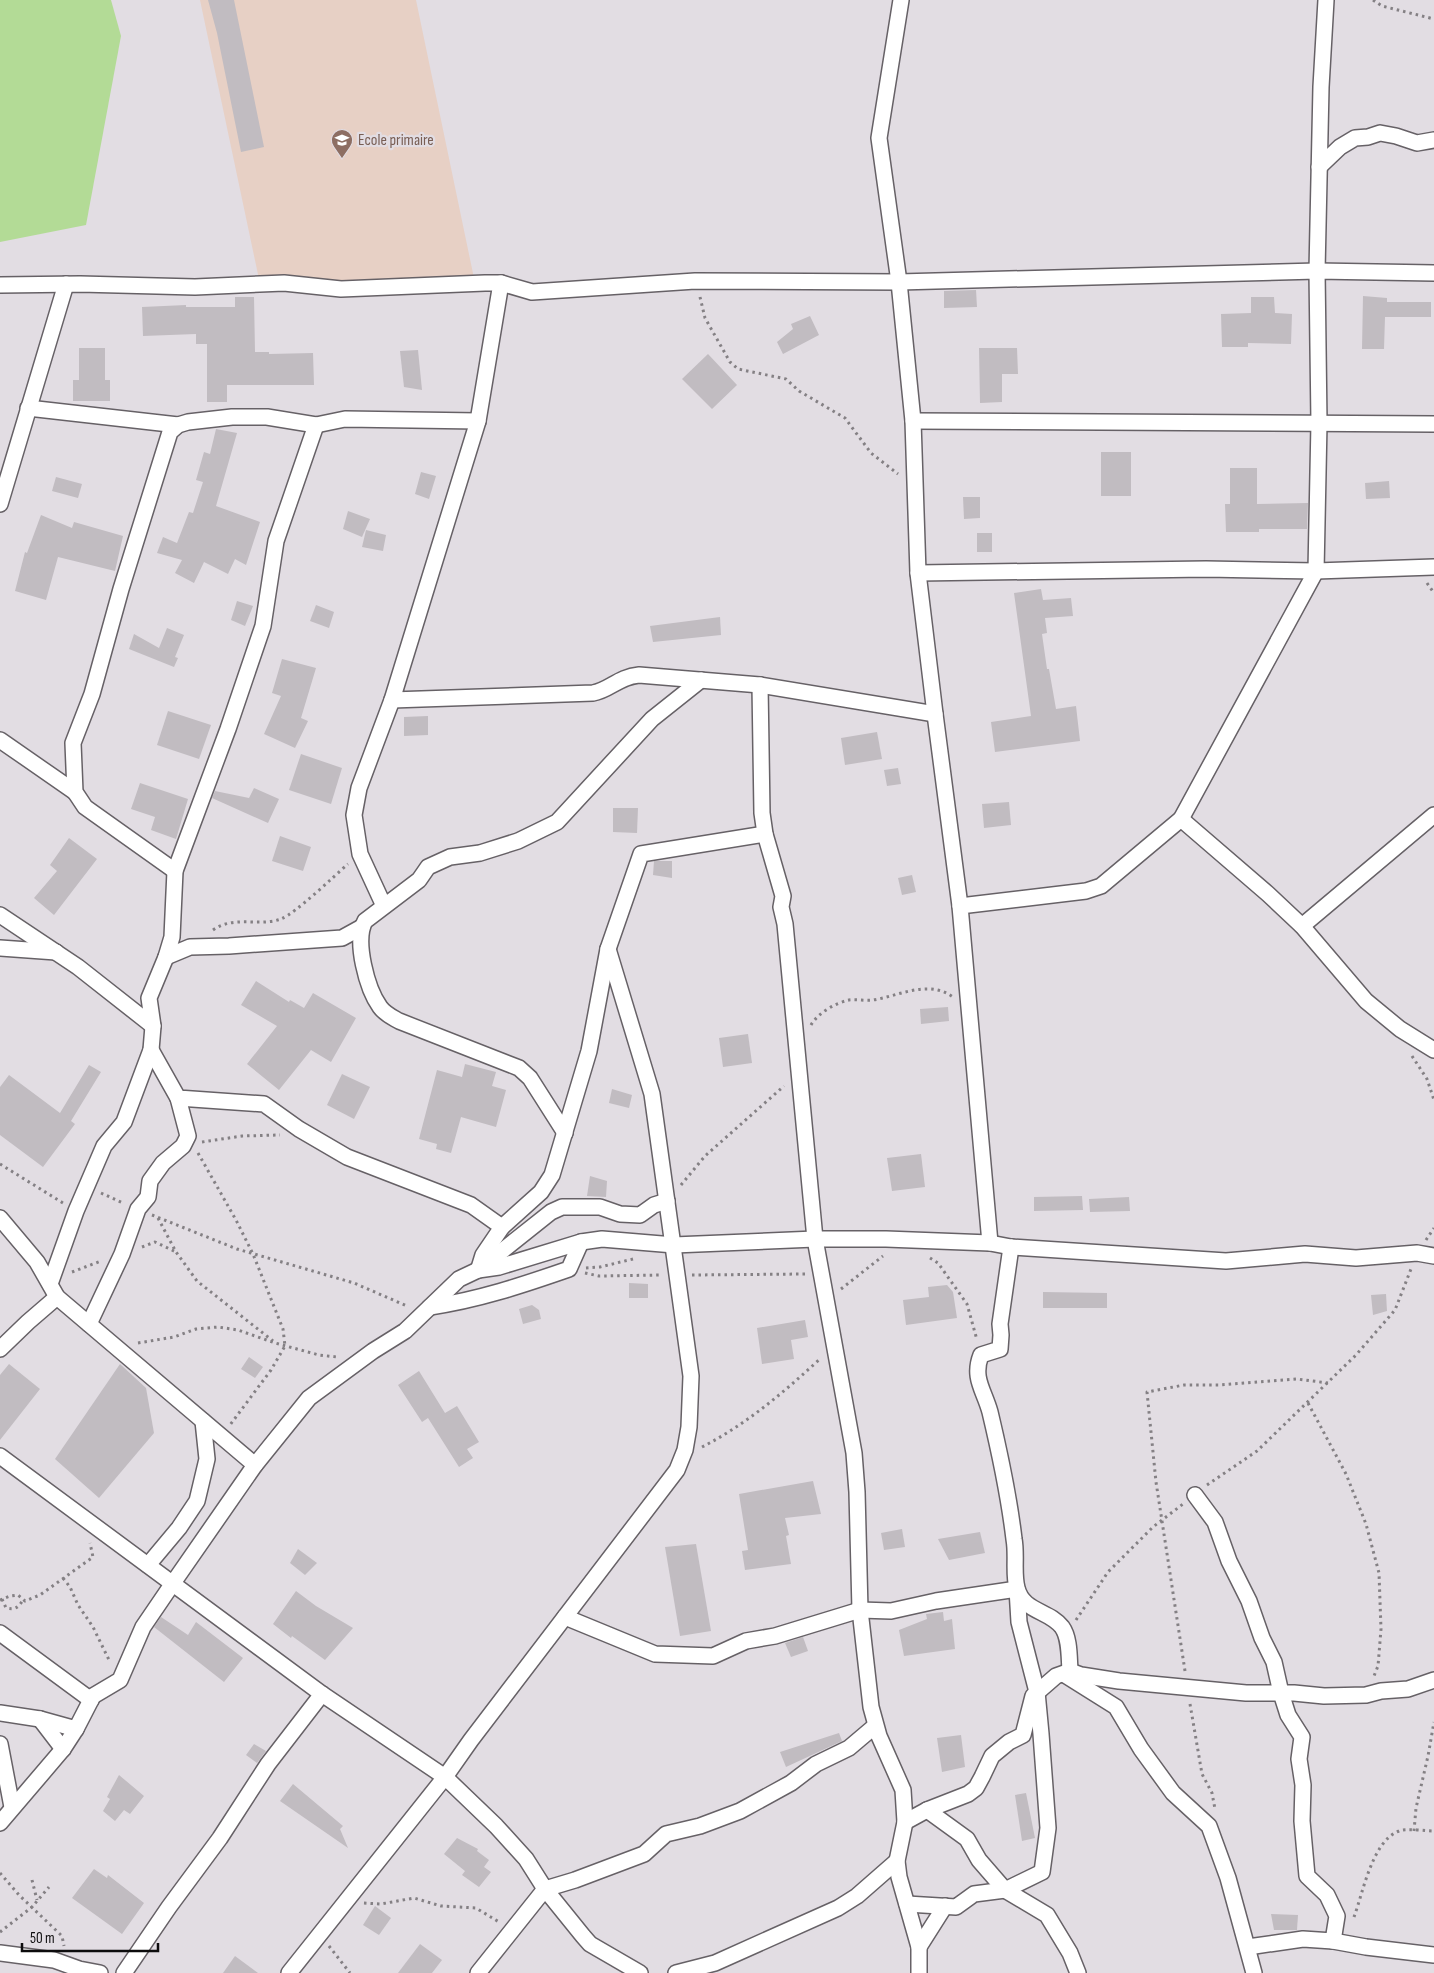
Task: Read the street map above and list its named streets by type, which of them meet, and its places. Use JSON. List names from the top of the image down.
{
  "places": {
    "school or university": ["Ecole primaire"]
  },
  "scale_bar": "50 m"
}
